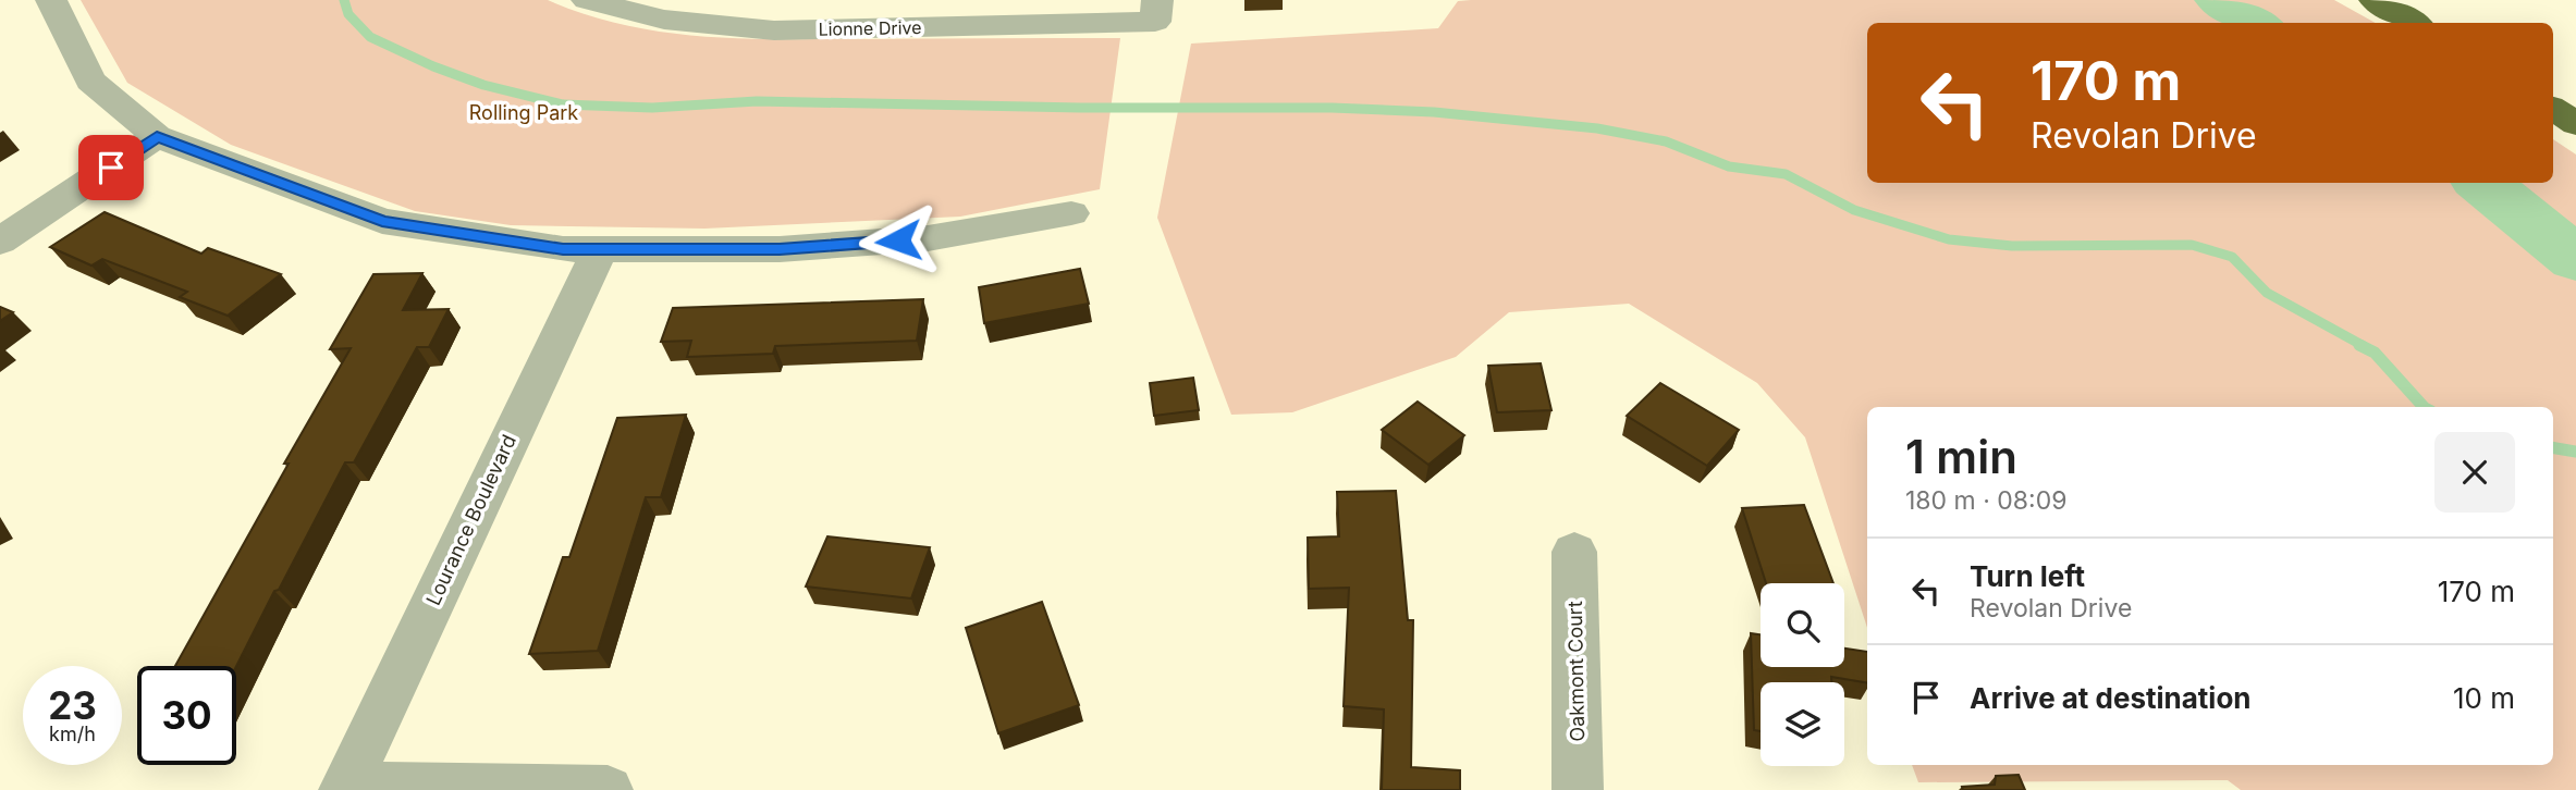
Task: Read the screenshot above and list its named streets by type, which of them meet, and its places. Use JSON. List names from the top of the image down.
{
  "streets": {
    "street": ["Lionne Drive", "Lourance Boulevard", "Oakmont Court"]
  },
  "parks": ["Rolling Park"],
  "page": {
    "turn": ["170 m", "Revolan Drive"],
    "heading": ["1 min", "180 m · 08:09"],
    "list": [
      {
        "name": "Turn left",
        "note": "Revolan Drive",
        "value": "170 m"
      },
      {
        "name": "Arrive at destination",
        "value": "10 m"
      }
    ],
    "speed": "23 km/h",
    "limit": "30"
  }
}
